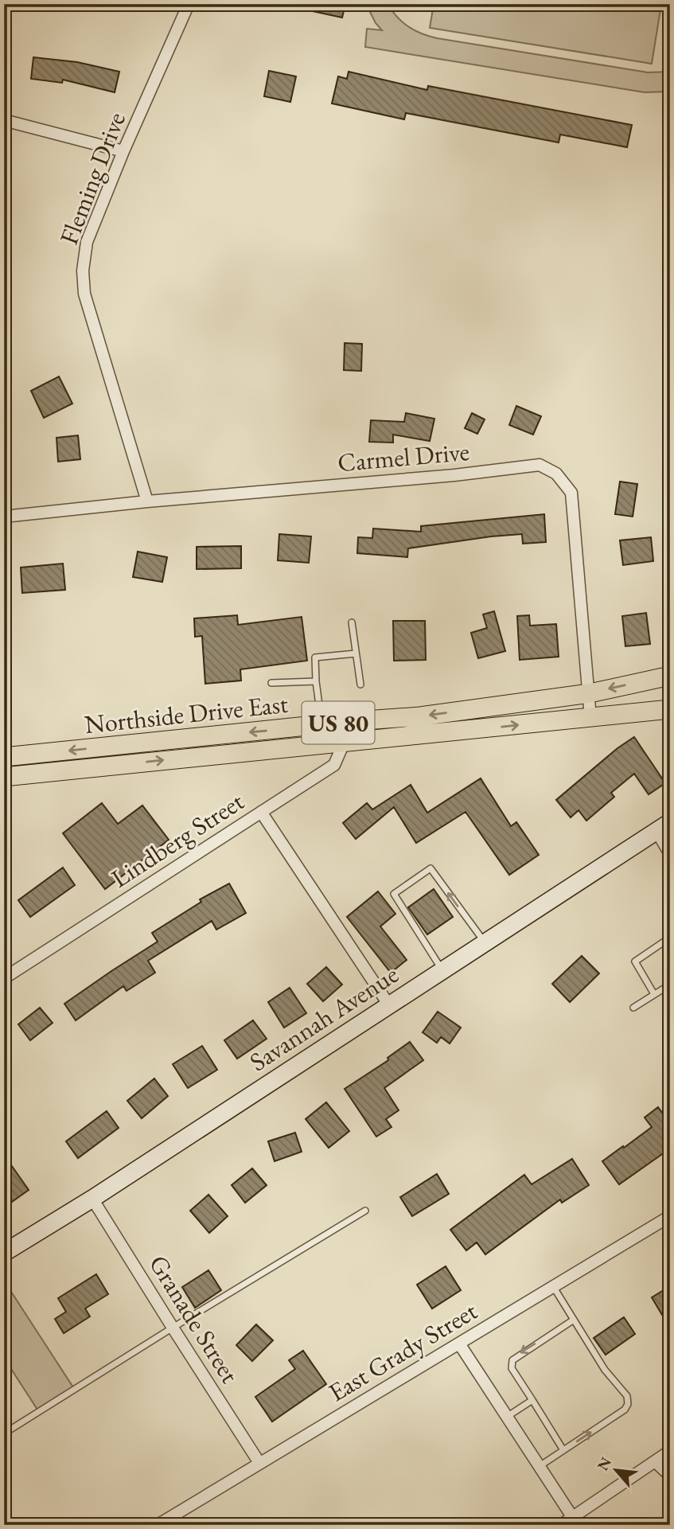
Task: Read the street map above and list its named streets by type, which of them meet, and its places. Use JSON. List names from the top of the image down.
{
  "streets": {
    "main road": ["Northside Drive East", "US 80"],
    "street": [
      "Fleming Drive",
      "Carmel Drive",
      "Lindberg Street",
      "Savannah Avenue",
      "Granade Street",
      "East Grady Street"
    ]
  },
  "crossings": [
    ["Fleming Drive", "Carmel Drive"],
    ["Carmel Drive", "Northside Drive East"],
    ["Northside Drive East", "Lindberg Street"],
    ["Savannah Avenue", "Granade Street"],
    ["Granade Street", "East Grady Street"]
  ],
  "north": "top left"
}
